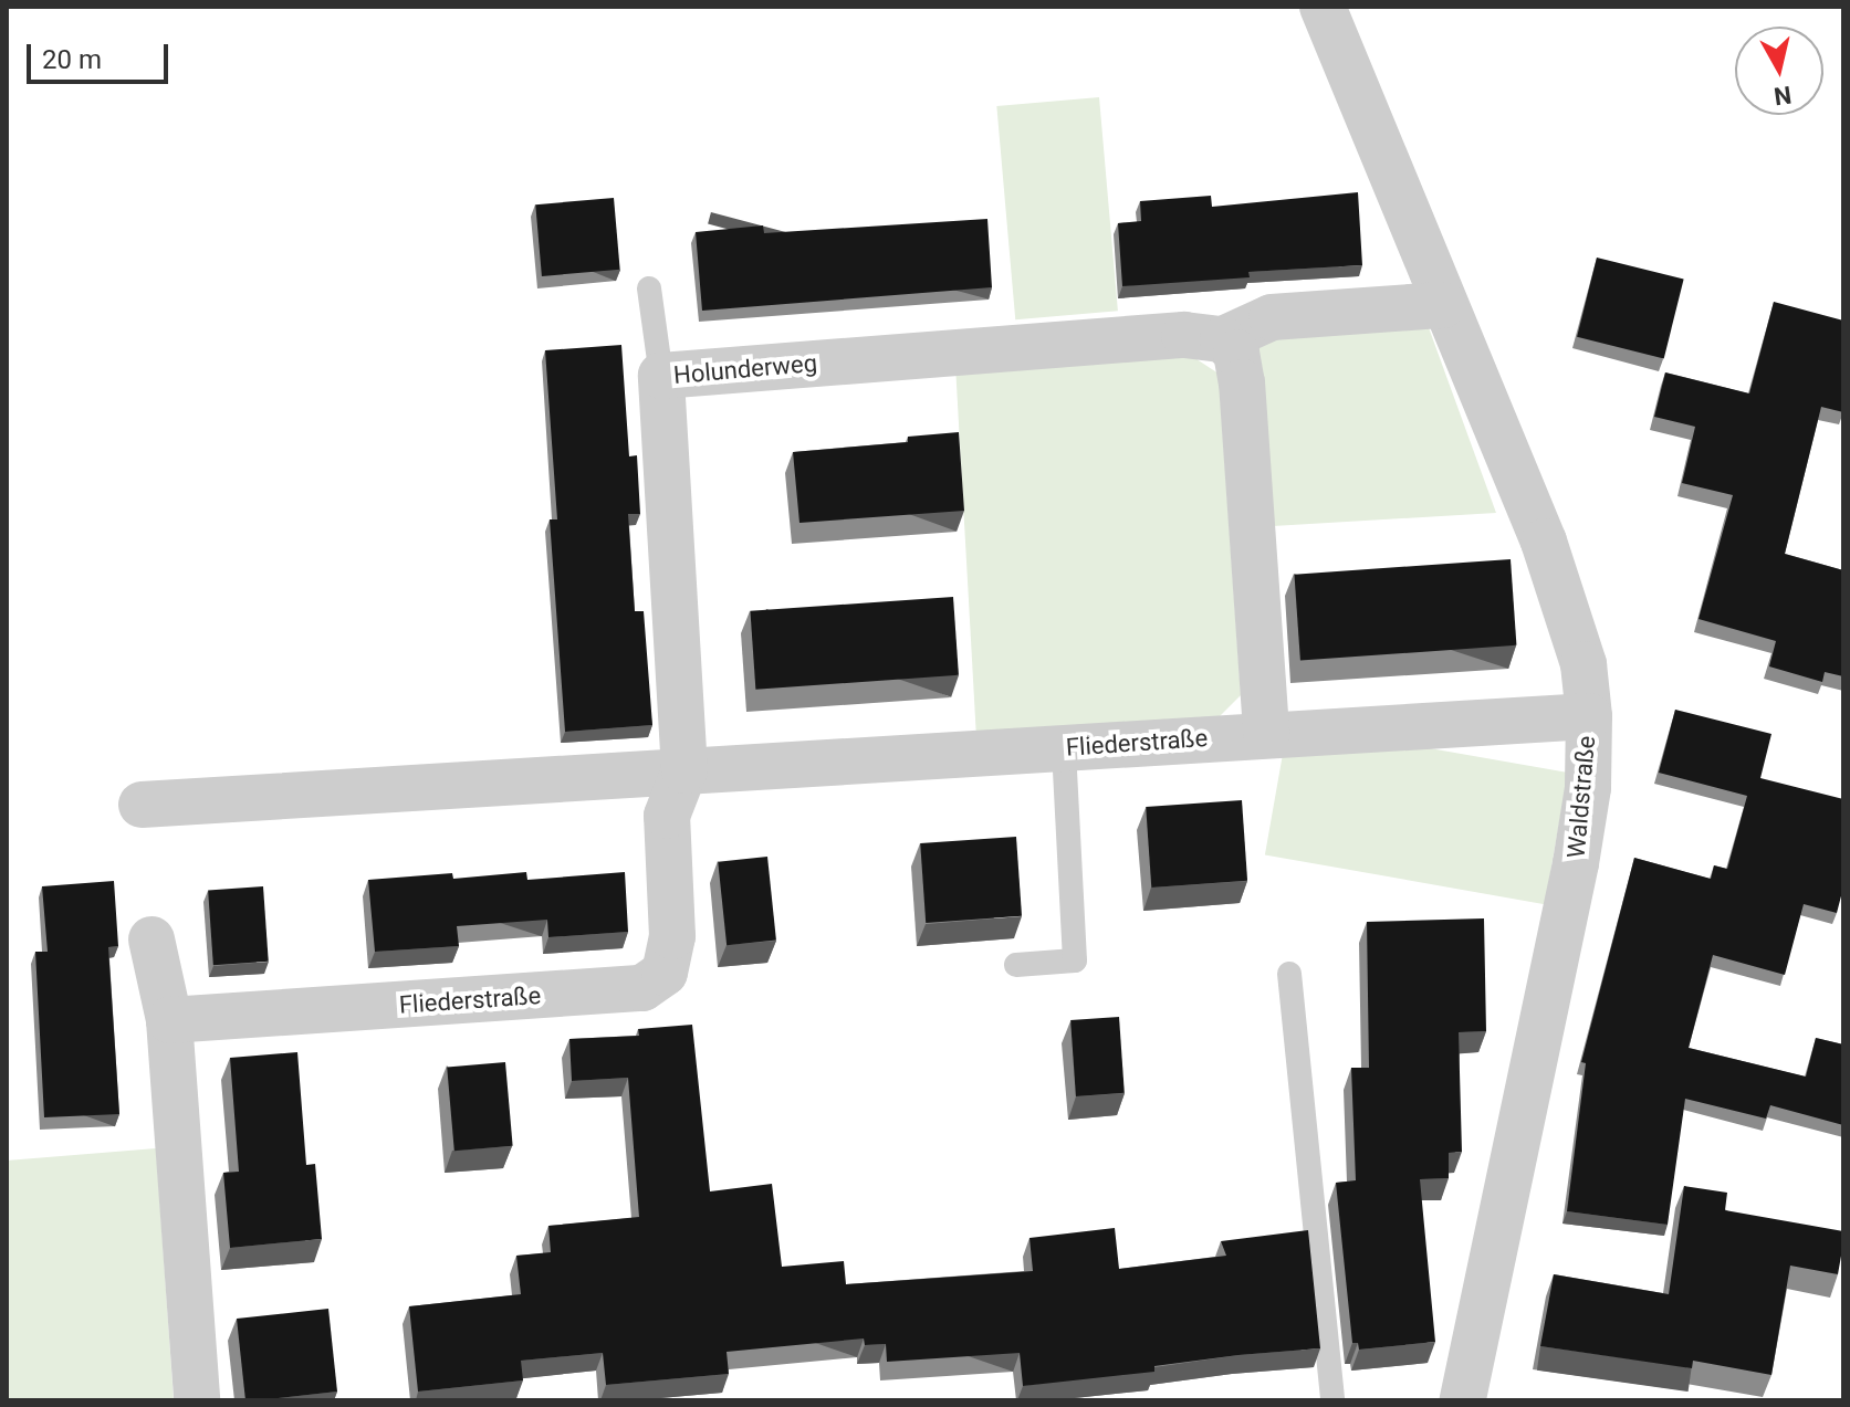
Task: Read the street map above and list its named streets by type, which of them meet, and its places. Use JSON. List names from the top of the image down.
{
  "streets": {
    "street": ["Holunderweg", "Fliederstraße", "Waldstraße"]
  },
  "crossings": [
    ["Holunderweg", "Fliederstraße"],
    ["Holunderweg", "Waldstraße"],
    ["Fliederstraße", "Waldstraße"]
  ],
  "scale_bar": "20 m",
  "north": "bottom"
}
